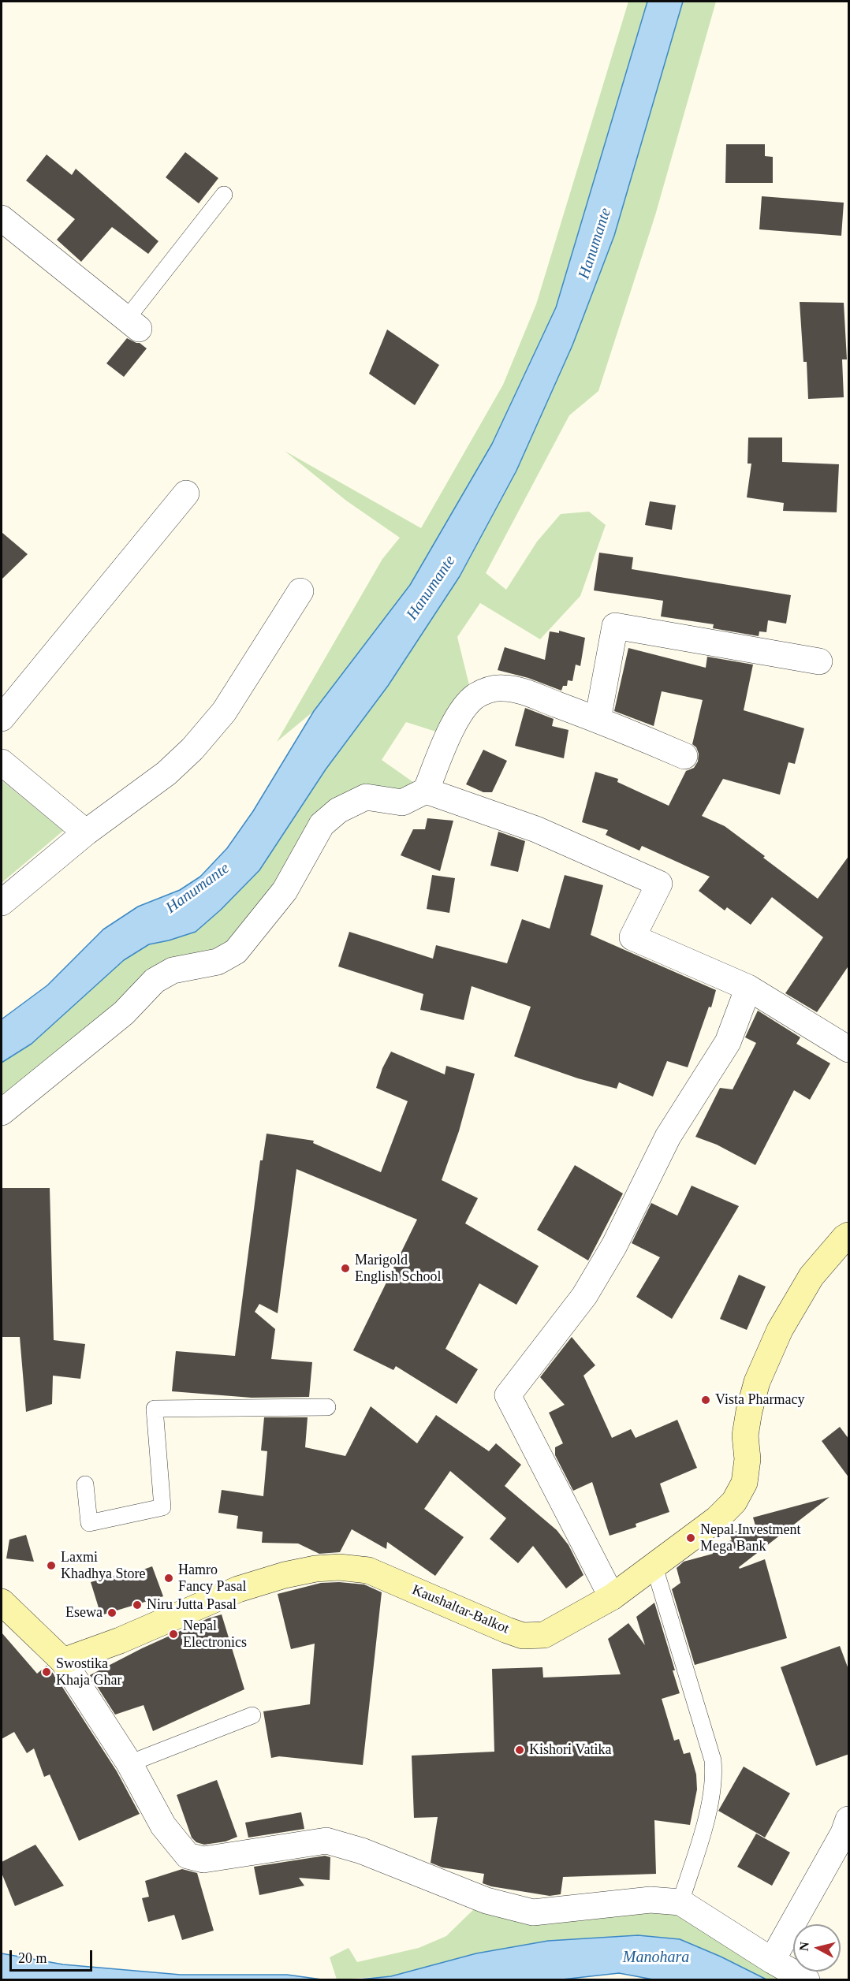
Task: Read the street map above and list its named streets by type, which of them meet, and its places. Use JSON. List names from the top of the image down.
{
  "streets": {
    "main road": ["Kaushaltar-Balkot"]
  },
  "water": ["Hanumante", "Manohara"],
  "places": [
    "Marigold English School",
    "Vista Pharmacy",
    "Nepal Investment Mega Bank",
    "Laxmi Khadhya Store",
    "Hamro Fancy Pasal",
    "Niru Jutta Pasal",
    "Esewa",
    "Nepal Electronics",
    "Swostika Khaja Ghar",
    "Kishori Vatika"
  ],
  "scale_bar": "20 m",
  "north": "left"
}
